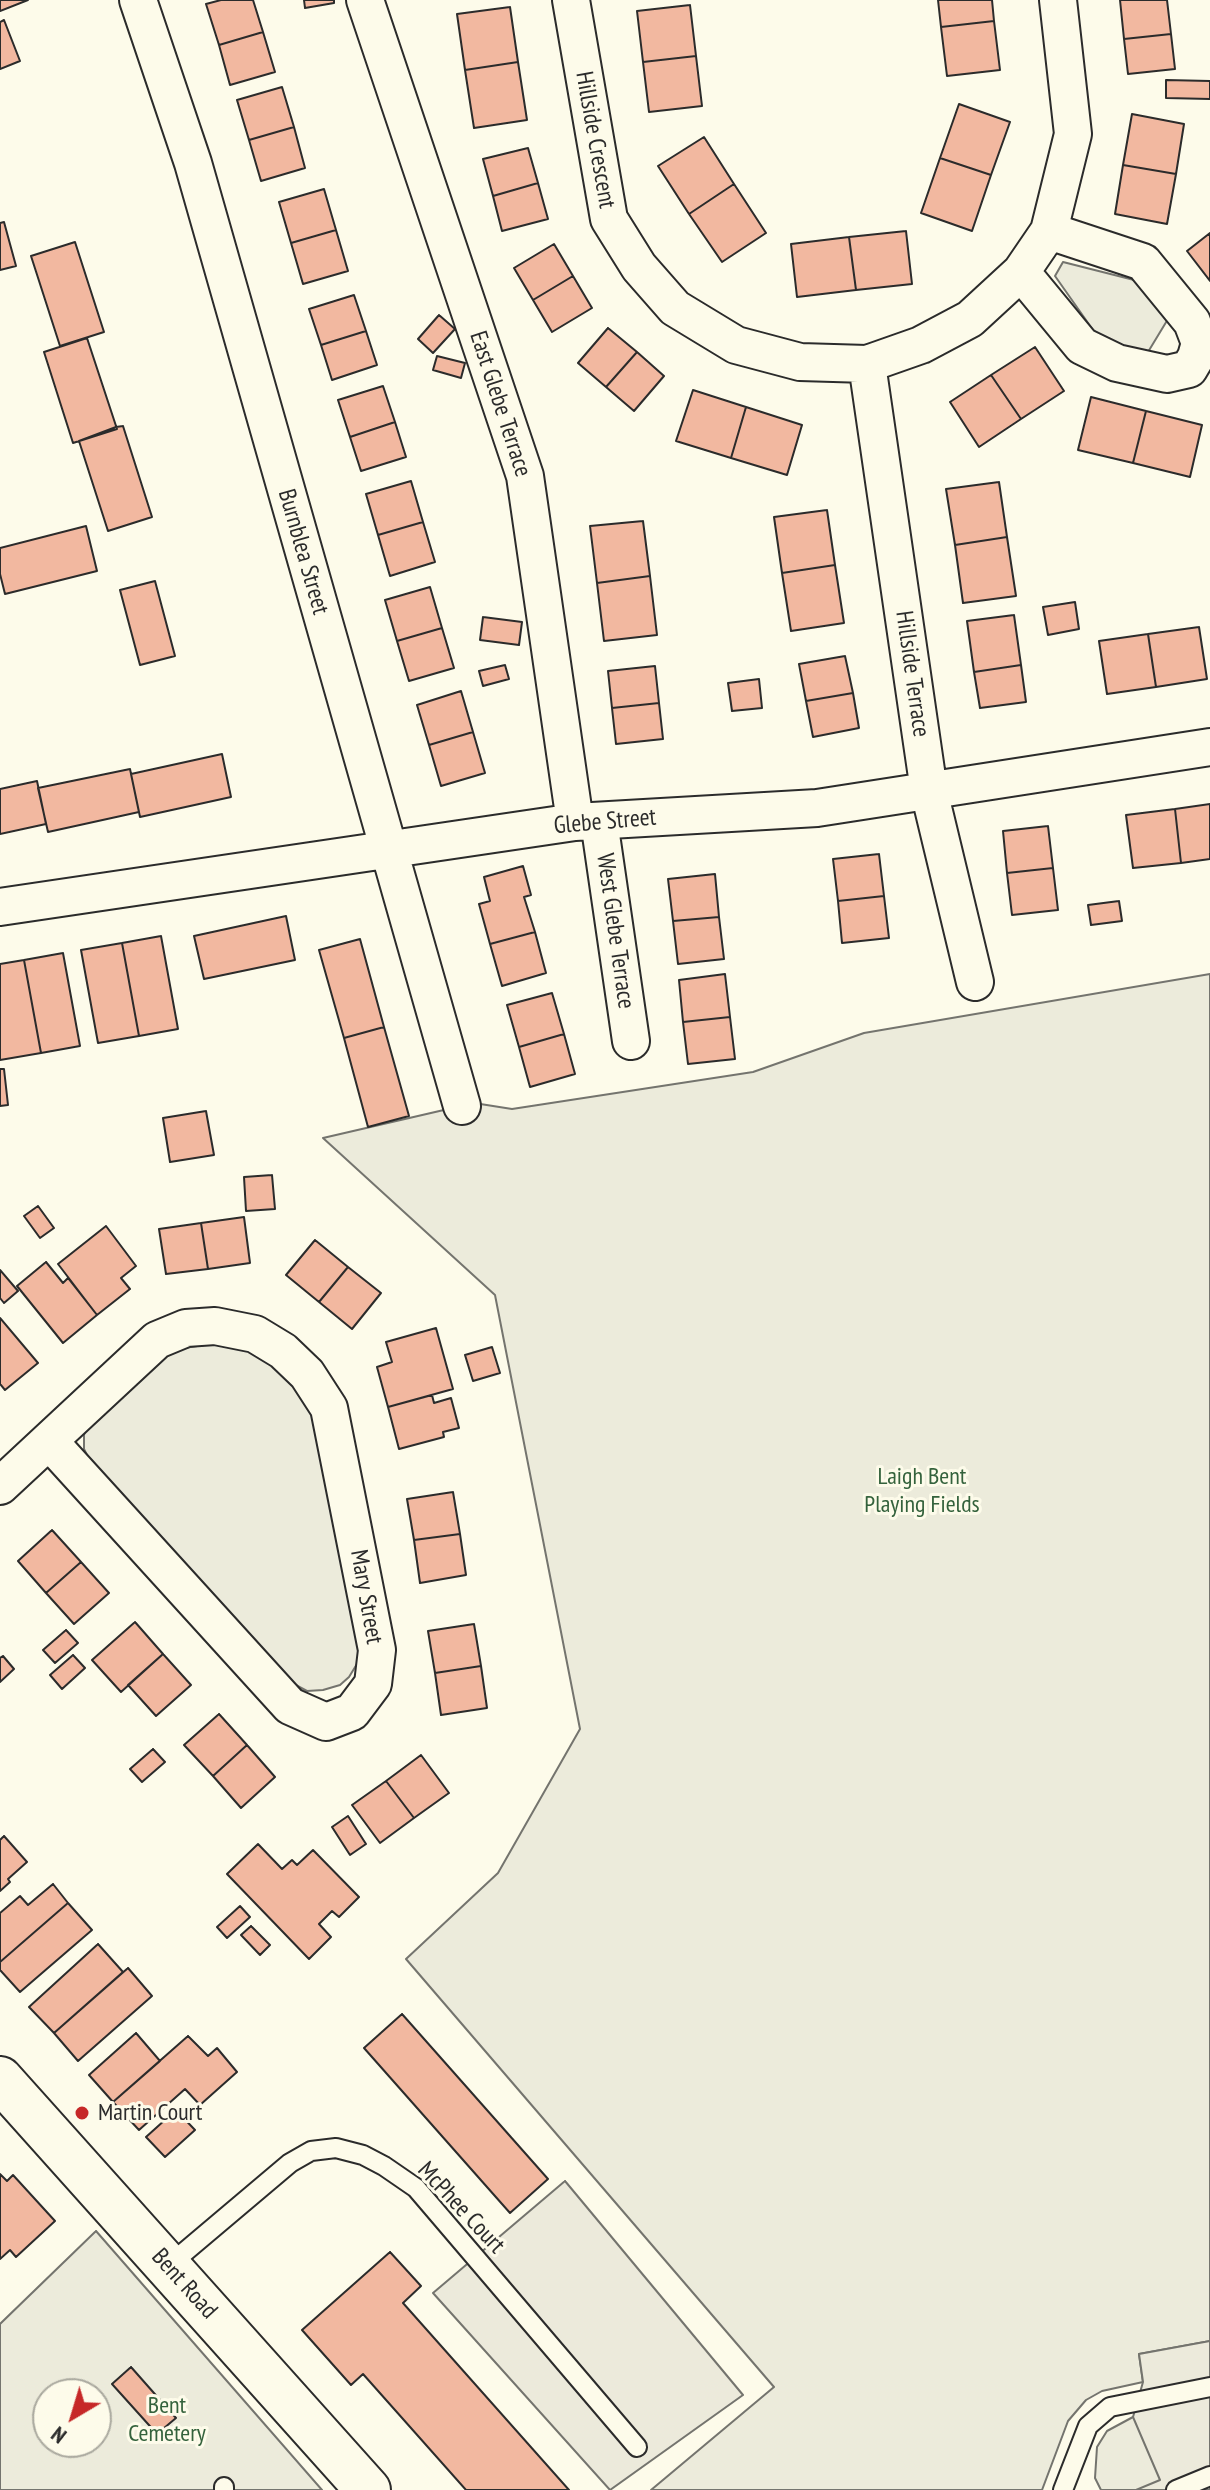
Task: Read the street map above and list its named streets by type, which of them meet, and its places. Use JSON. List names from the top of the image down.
{
  "streets": {
    "street": [
      "Hillside Crescent",
      "East Glebe Terrace",
      "Burnblea Street",
      "Hillside Terrace",
      "Glebe Street",
      "West Glebe Terrace",
      "Mary Street",
      "Bent Road"
    ],
    "lane": ["McPhee Court"]
  },
  "crossings": [
    ["Hillside Crescent", "Hillside Terrace"],
    ["East Glebe Terrace", "Glebe Street"],
    ["East Glebe Terrace", "West Glebe Terrace"],
    ["Burnblea Street", "Glebe Street"],
    ["Hillside Terrace", "Glebe Street"],
    ["Glebe Street", "West Glebe Terrace"],
    ["McPhee Court", "Bent Road"]
  ],
  "parks": ["Laigh Bent Playing Fields", "Bent Cemetery"],
  "places": ["Martin Court"],
  "north": "bottom left"
}
